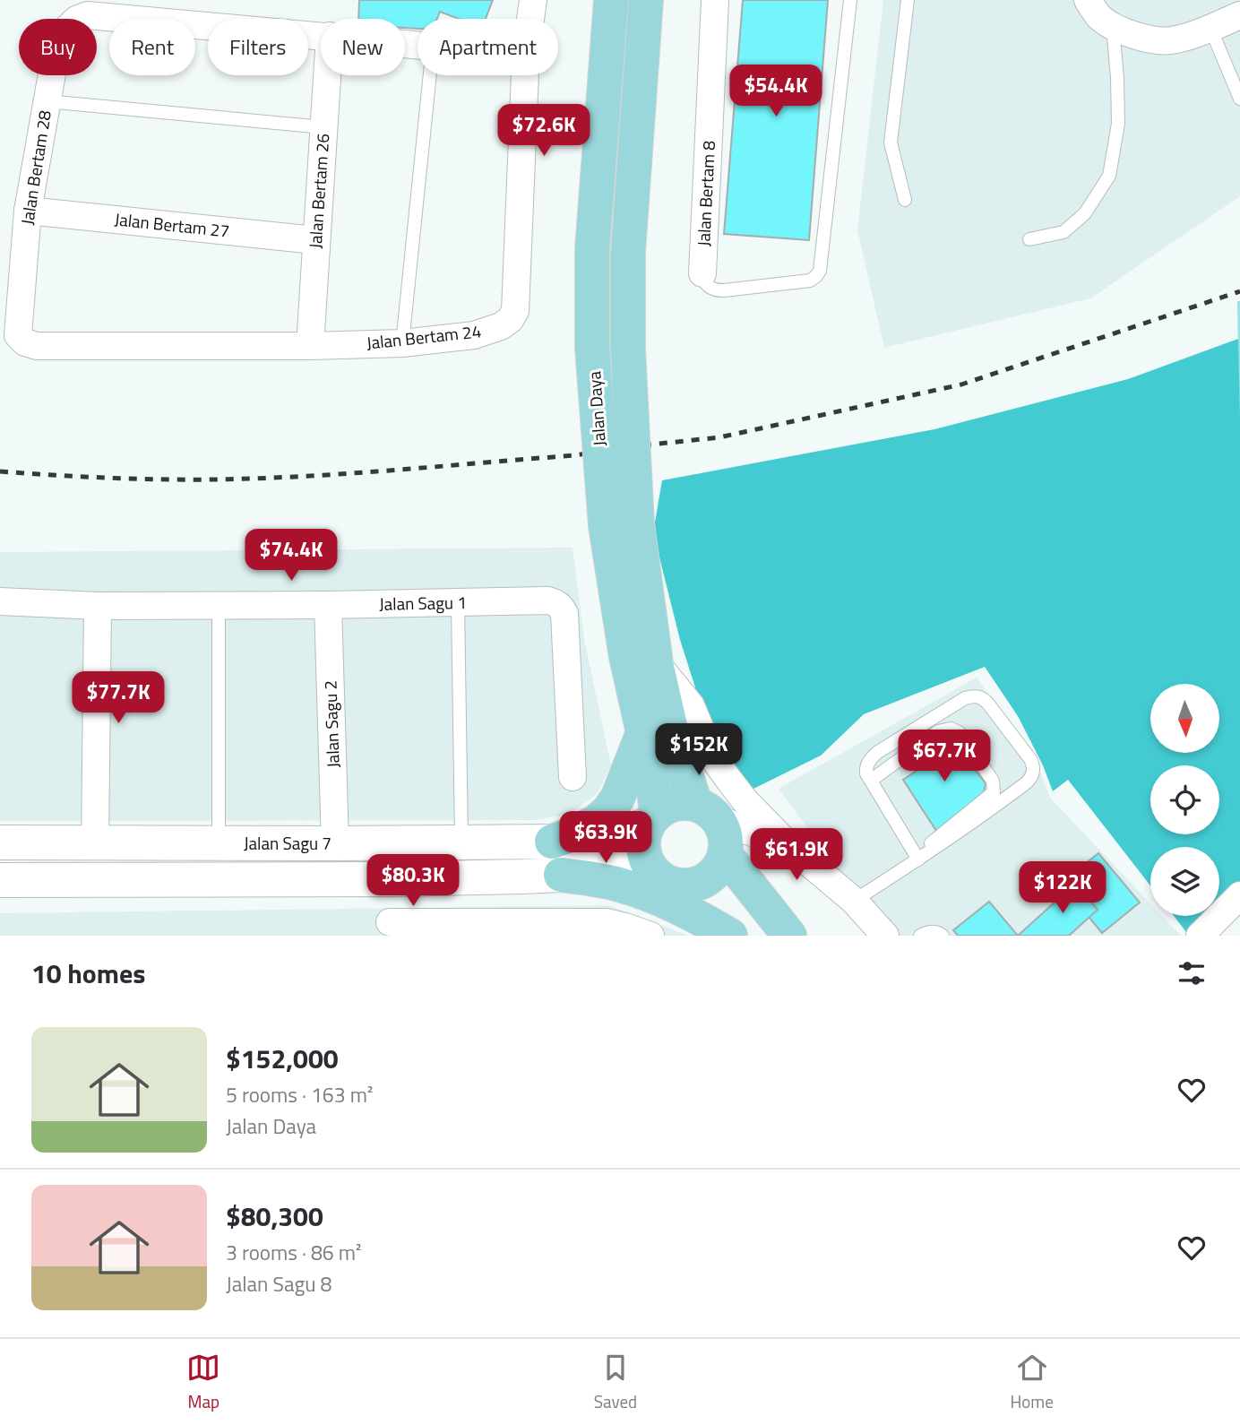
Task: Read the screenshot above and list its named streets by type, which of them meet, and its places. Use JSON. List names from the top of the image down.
{
  "streets": {
    "main road": ["Jalan Daya"],
    "street": [
      "Jalan Bertam 28",
      "Jalan Bertam 26",
      "Jalan Bertam 8",
      "Jalan Bertam 27",
      "Jalan Bertam 24",
      "Jalan Sagu 1",
      "Jalan Sagu 2",
      "Jalan Sagu 7"
    ]
  },
  "crossings": [
    ["Jalan Bertam 28", "Jalan Bertam 27"],
    ["Jalan Bertam 28", "Jalan Bertam 24"],
    ["Jalan Bertam 26", "Jalan Bertam 27"],
    ["Jalan Bertam 26", "Jalan Bertam 24"],
    ["Jalan Daya", "Jalan Sagu 7"],
    ["Jalan Sagu 1", "Jalan Sagu 2"],
    ["Jalan Sagu 2", "Jalan Sagu 7"]
  ],
  "north": "bottom",
  "page": {
    "chip": [
      "Buy",
      "Rent",
      "Filters",
      "New",
      "Apartment"
    ],
    "price": [
      "$54.4K",
      "$72.6K",
      "$74.4K",
      "$77.7K",
      "$152K",
      "$67.7K",
      "$63.9K",
      "$61.9K",
      "$80.3K",
      "$122K"
    ],
    "heading": "10 homes",
    "list": [
      {
        "name": "$152,000",
        "note": "5 rooms · 163 m² · Jalan Daya"
      },
      {
        "name": "$80,300",
        "note": "3 rooms · 86 m² · Jalan Sagu 8"
      }
    ],
    "tabs": ["Map", "Saved", "Home"]
  }
}
